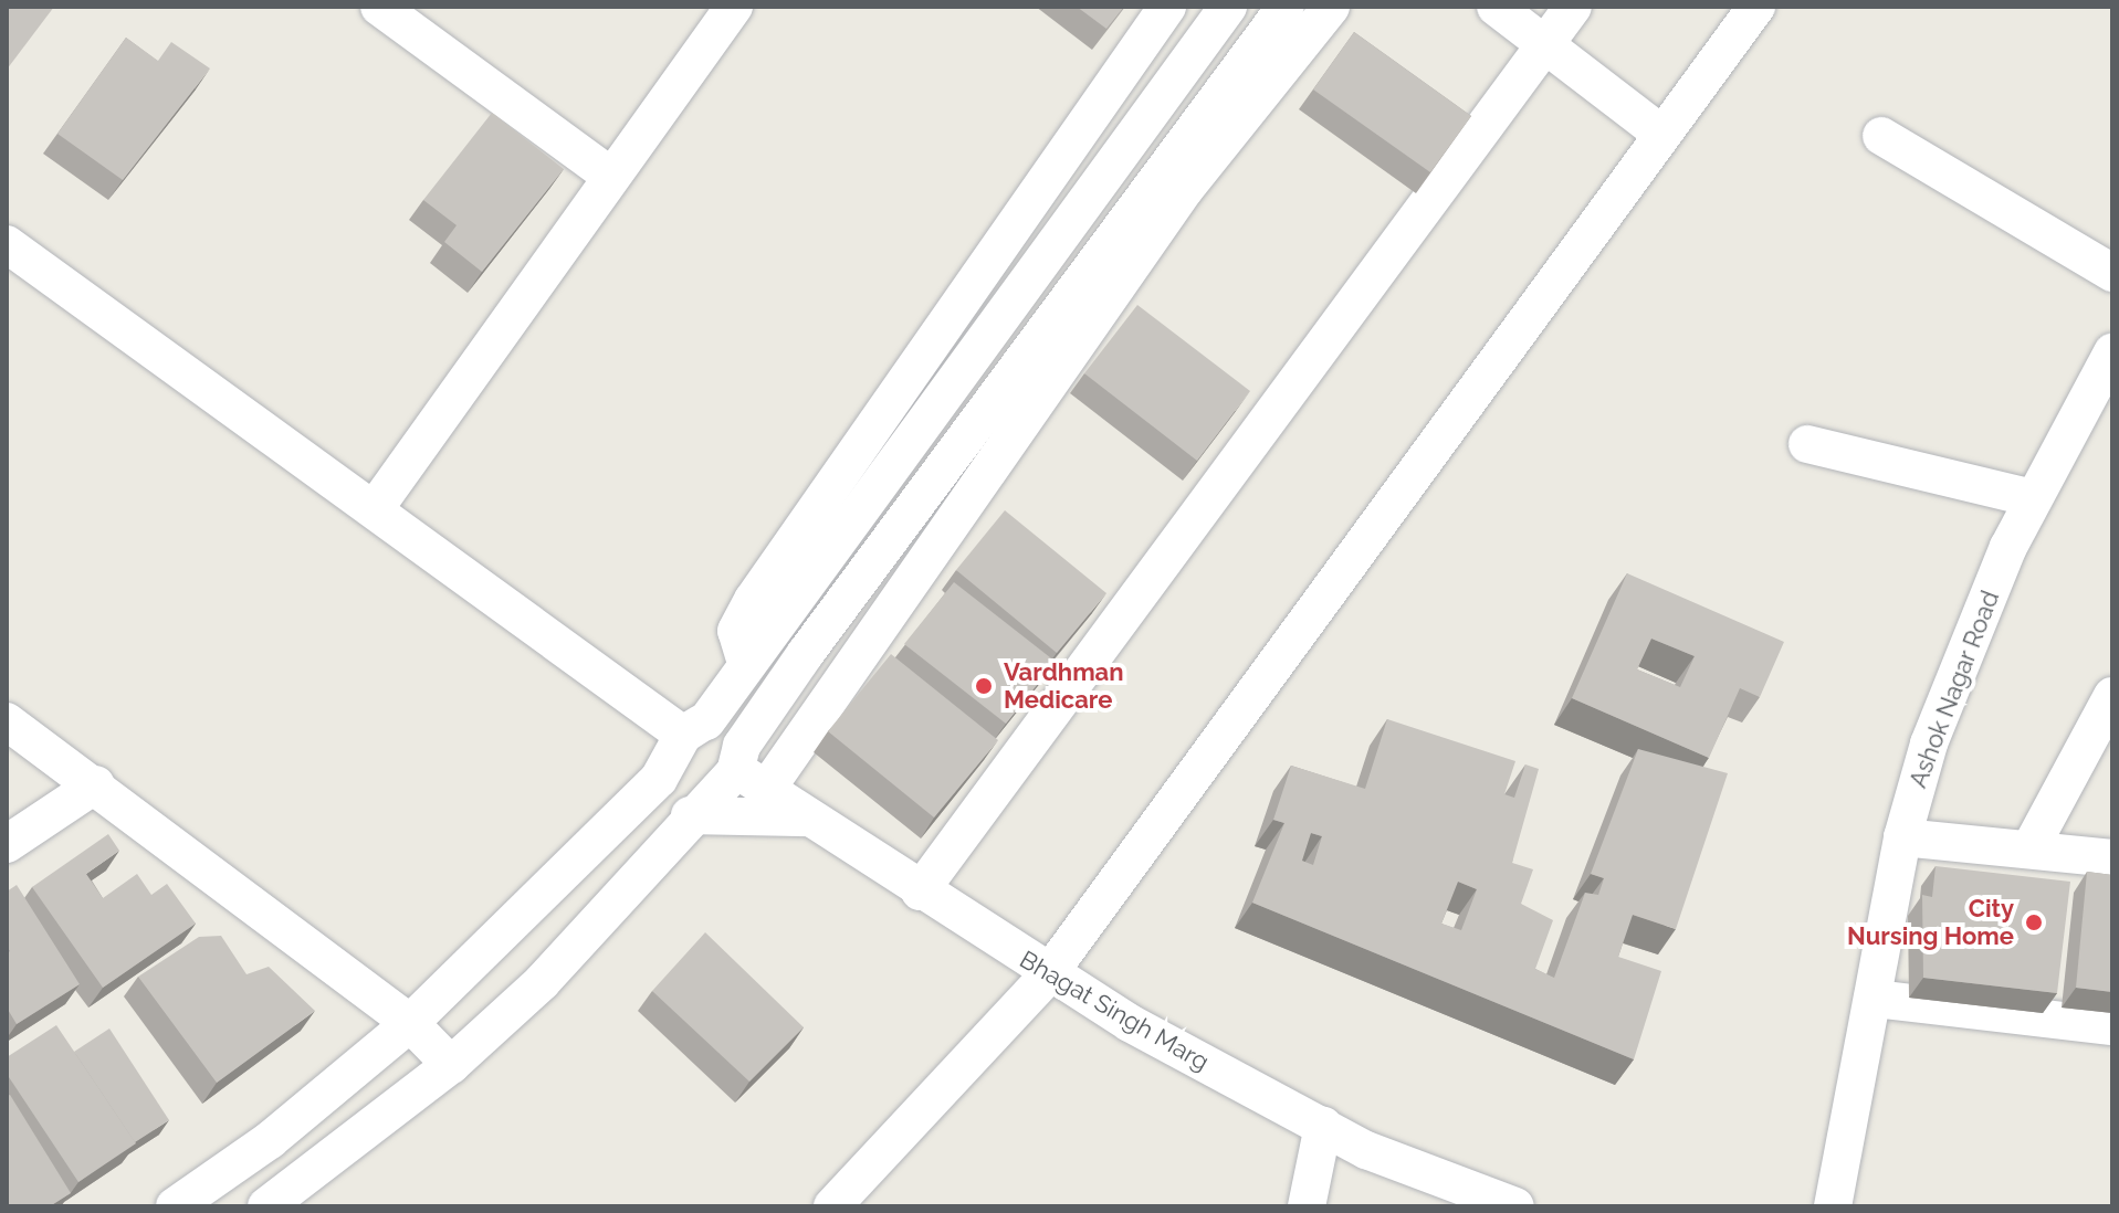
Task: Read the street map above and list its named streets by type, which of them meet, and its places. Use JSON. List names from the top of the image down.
{
  "streets": {
    "street": ["Ashok Nagar Road", "Bhagat Singh Marg"]
  },
  "places": ["Vardhman Medicare", "City Nursing Home"]
}
